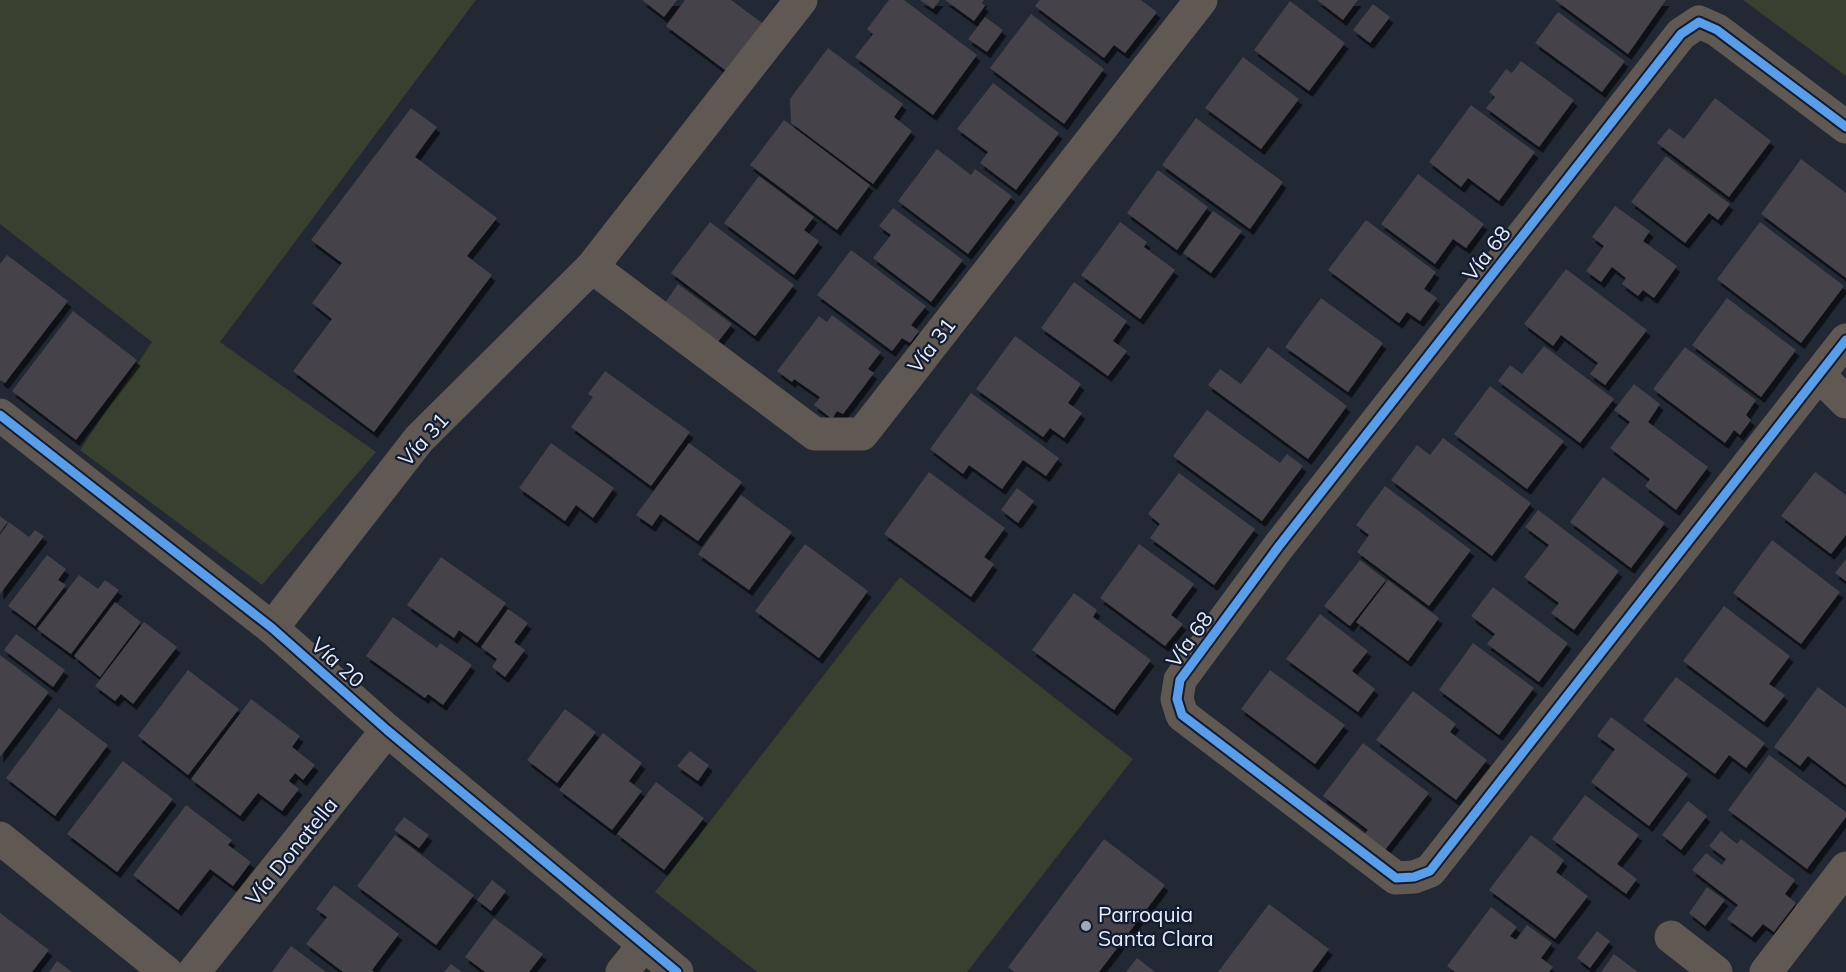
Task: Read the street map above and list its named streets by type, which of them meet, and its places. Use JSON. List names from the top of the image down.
{
  "streets": {
    "street": [
      "Vía 68",
      "Vía 31",
      "Vía 20",
      "Vía Donatella"
    ]
  },
  "crossings": [
    ["Vía 31", "Vía 20"],
    ["Vía 20", "Vía Donatella"]
  ],
  "places": ["Parroquia Santa Clara"]
}
